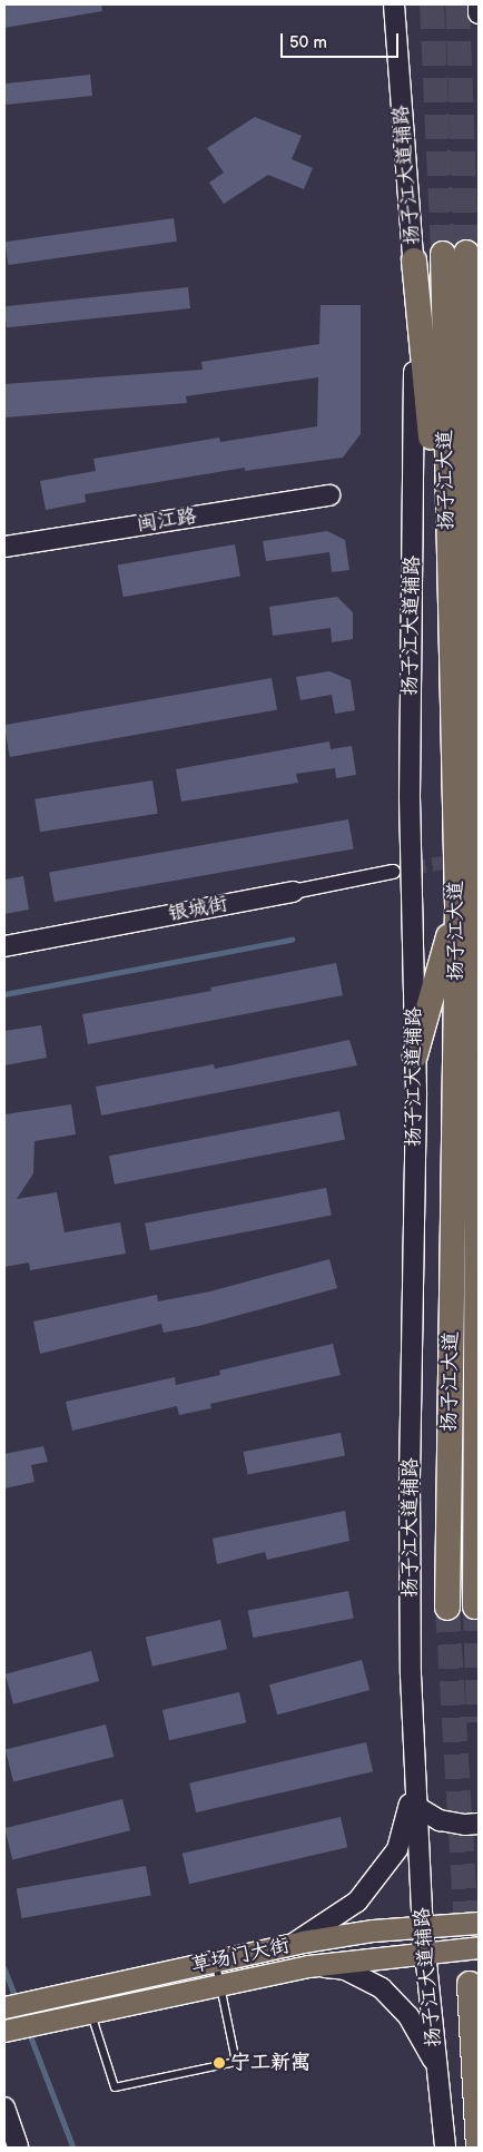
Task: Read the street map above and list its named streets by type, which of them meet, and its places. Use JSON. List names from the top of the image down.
{
  "streets": {
    "highway": ["扬子江大道"],
    "main road": [
      "扬子江大道辅路",
      "闽江路",
      "银城街",
      "草场门大街"
    ]
  },
  "crossings": [
    ["扬子江大道辅路", "草场门大街"]
  ],
  "places": ["宁工新寓"],
  "scale_bar": "50 m"
}
